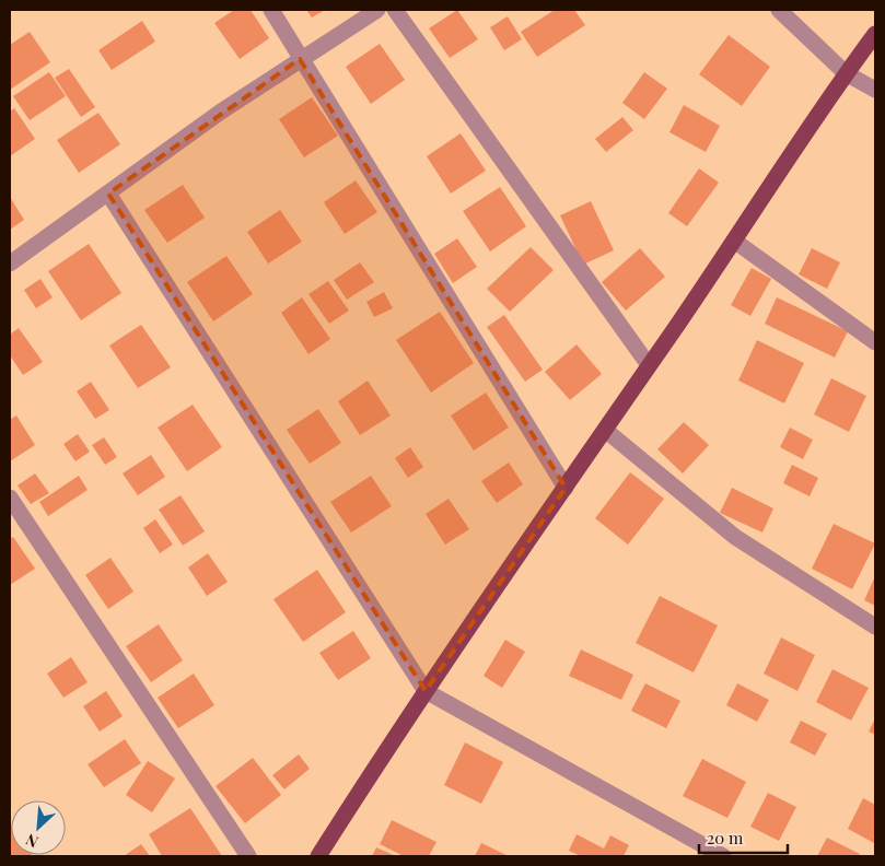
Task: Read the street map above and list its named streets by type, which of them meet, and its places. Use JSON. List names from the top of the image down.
{
  "scale_bar": "20 m",
  "north": "bottom left"
}
